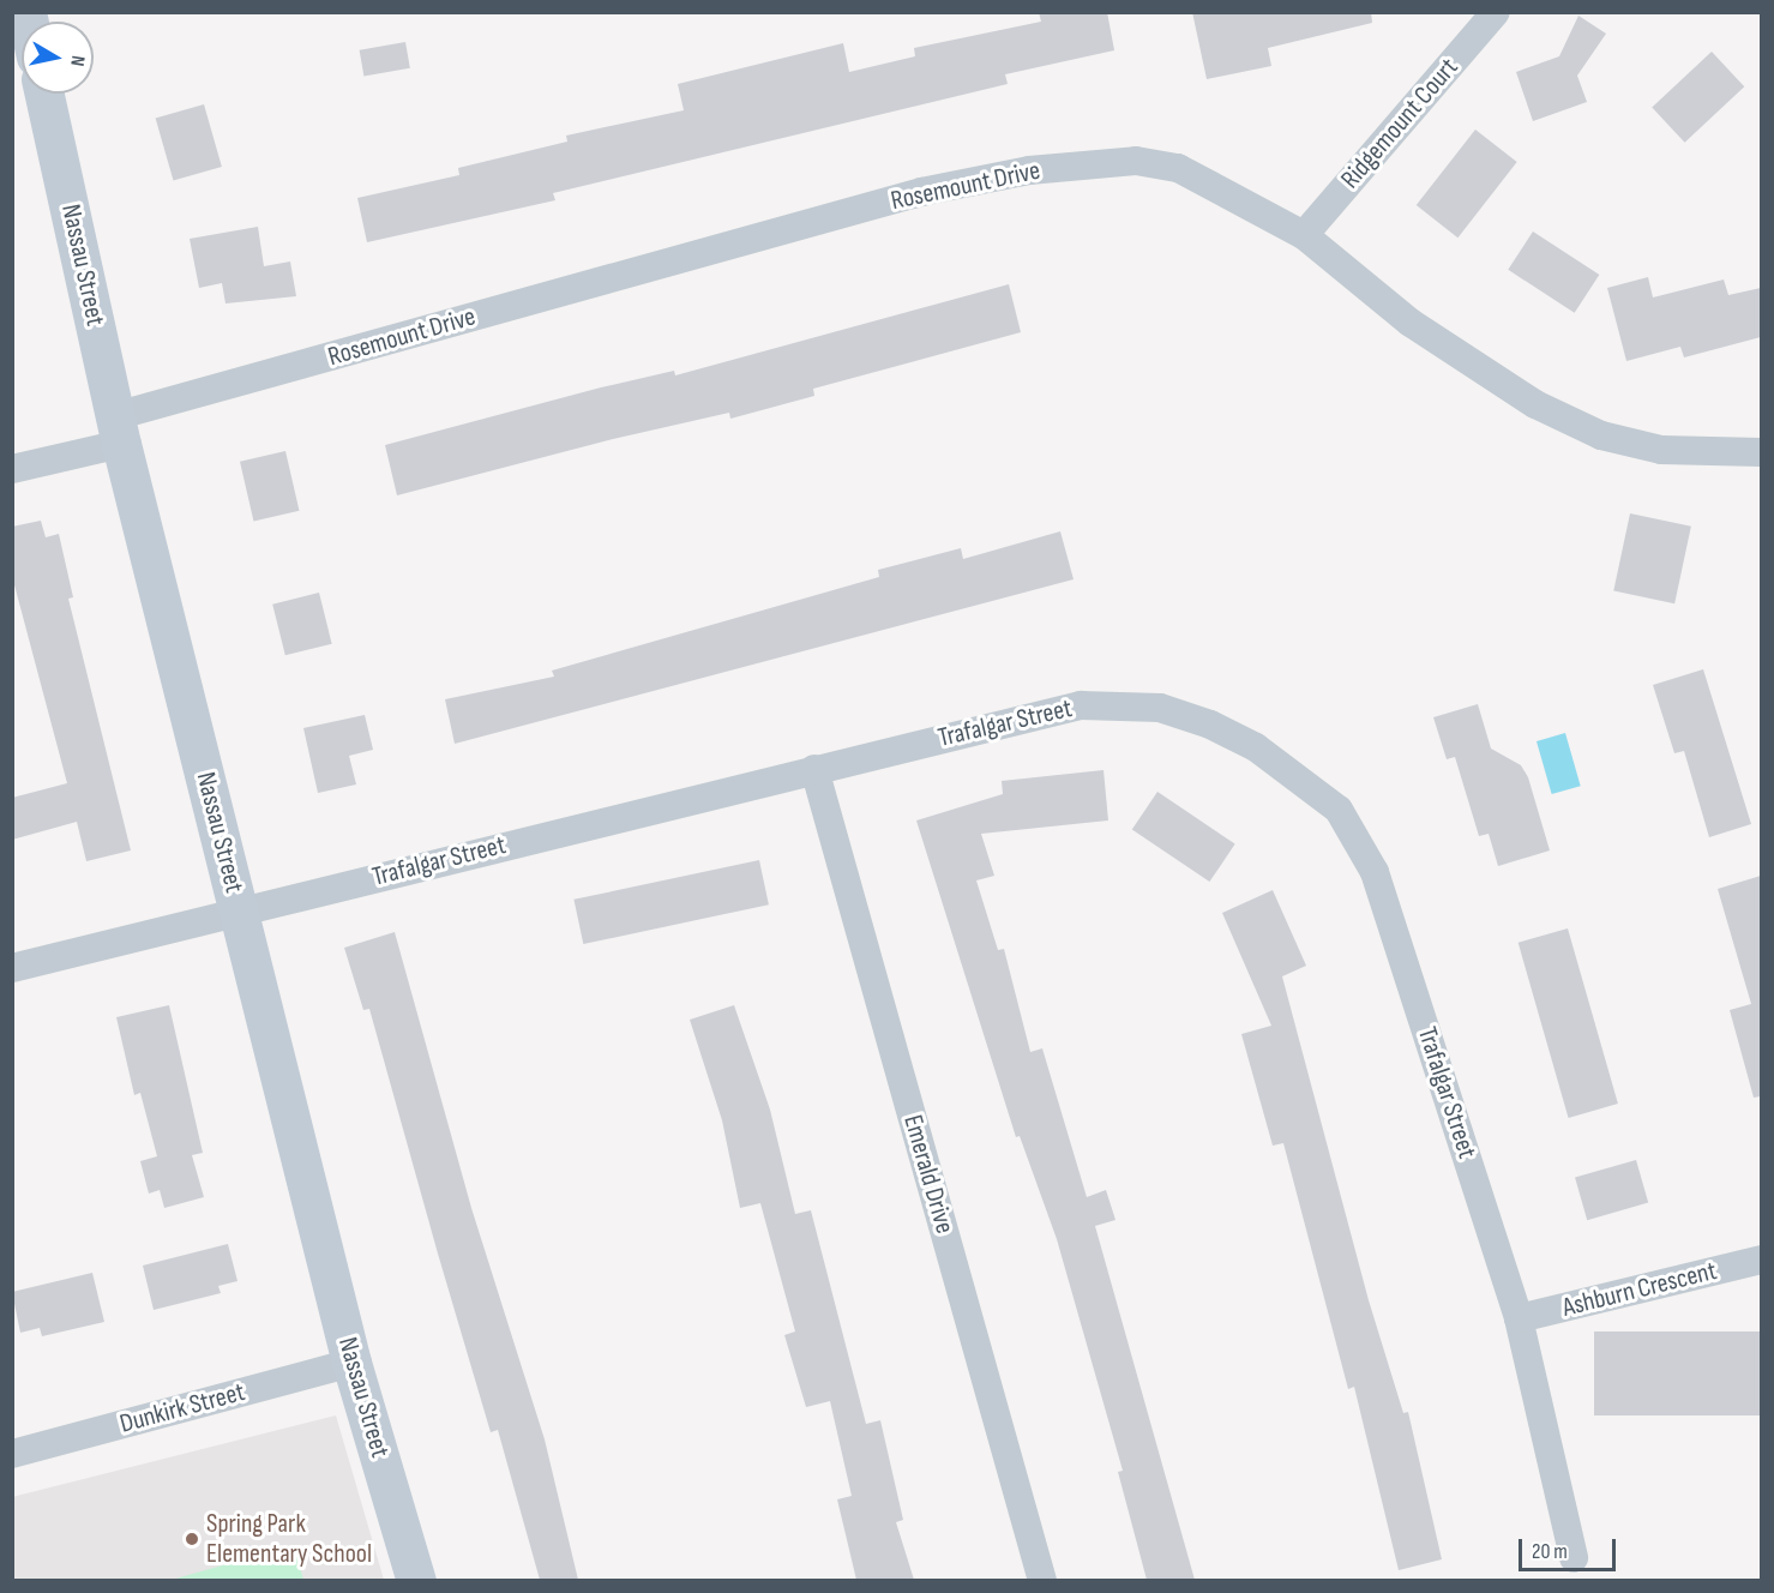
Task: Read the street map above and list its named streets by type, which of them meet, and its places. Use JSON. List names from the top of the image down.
{
  "streets": {
    "street": [
      "Ridgemount Court",
      "Rosemount Drive",
      "Nassau Street",
      "Trafalgar Street",
      "Emerald Drive",
      "Ashburn Crescent",
      "Dunkirk Street"
    ]
  },
  "crossings": [
    ["Ridgemount Court", "Rosemount Drive"],
    ["Rosemount Drive", "Nassau Street"],
    ["Nassau Street", "Trafalgar Street"],
    ["Nassau Street", "Dunkirk Street"],
    ["Trafalgar Street", "Emerald Drive"],
    ["Trafalgar Street", "Ashburn Crescent"]
  ],
  "places": ["Spring Park Elementary School"],
  "scale_bar": "20 m",
  "north": "right"
}
